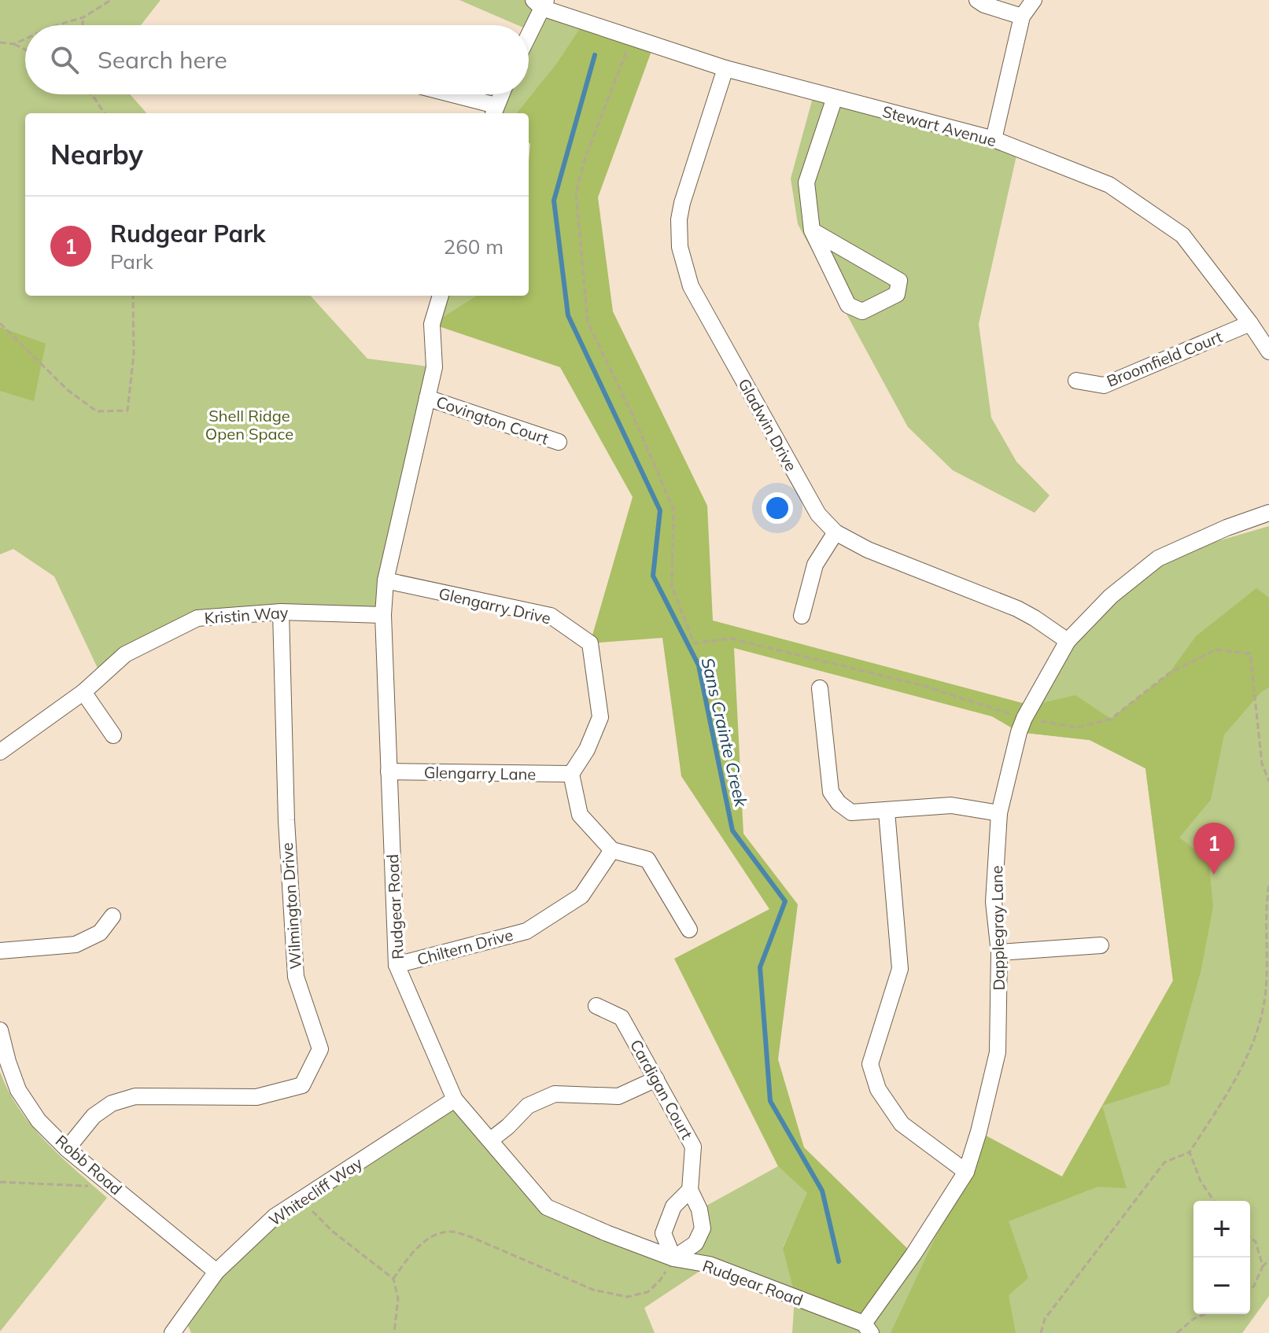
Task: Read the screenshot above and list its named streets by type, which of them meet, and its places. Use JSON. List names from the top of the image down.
{
  "streets": {
    "street": [
      "Stewart Avenue",
      "Broomfield Court",
      "Covington Court",
      "Gladwin Drive",
      "Glengarry Drive",
      "Kristin Way",
      "Glengarry Lane",
      "Wilmington Drive",
      "Rudgear Road",
      "Dapplegray Lane",
      "Chiltern Drive",
      "Cardigan Court",
      "Robb Road",
      "Whitecliff Way"
    ]
  },
  "crossings": [
    ["Stewart Avenue", "Broomfield Court"],
    ["Stewart Avenue", "Gladwin Drive"],
    ["Covington Court", "Rudgear Road"],
    ["Gladwin Drive", "Dapplegray Lane"],
    ["Glengarry Drive", "Glengarry Lane"],
    ["Glengarry Drive", "Rudgear Road"],
    ["Kristin Way", "Wilmington Drive"],
    ["Kristin Way", "Rudgear Road"],
    ["Glengarry Lane", "Rudgear Road"],
    ["Wilmington Drive", "Robb Road"],
    ["Rudgear Road", "Dapplegray Lane"],
    ["Rudgear Road", "Chiltern Drive"],
    ["Rudgear Road", "Cardigan Court"],
    ["Rudgear Road", "Whitecliff Way"],
    ["Robb Road", "Whitecliff Way"]
  ],
  "water": ["Sans Crainte Creek"],
  "parks": ["Shell Ridge Open Space"],
  "page": {
    "search": "Search here",
    "heading": "Nearby",
    "list": [
      {
        "mark": "1",
        "name": "Rudgear Park",
        "note": "Park",
        "value": "260 m"
      }
    ],
    "pins": "1",
    "map_buttons": ["+", "−"]
  }
}
